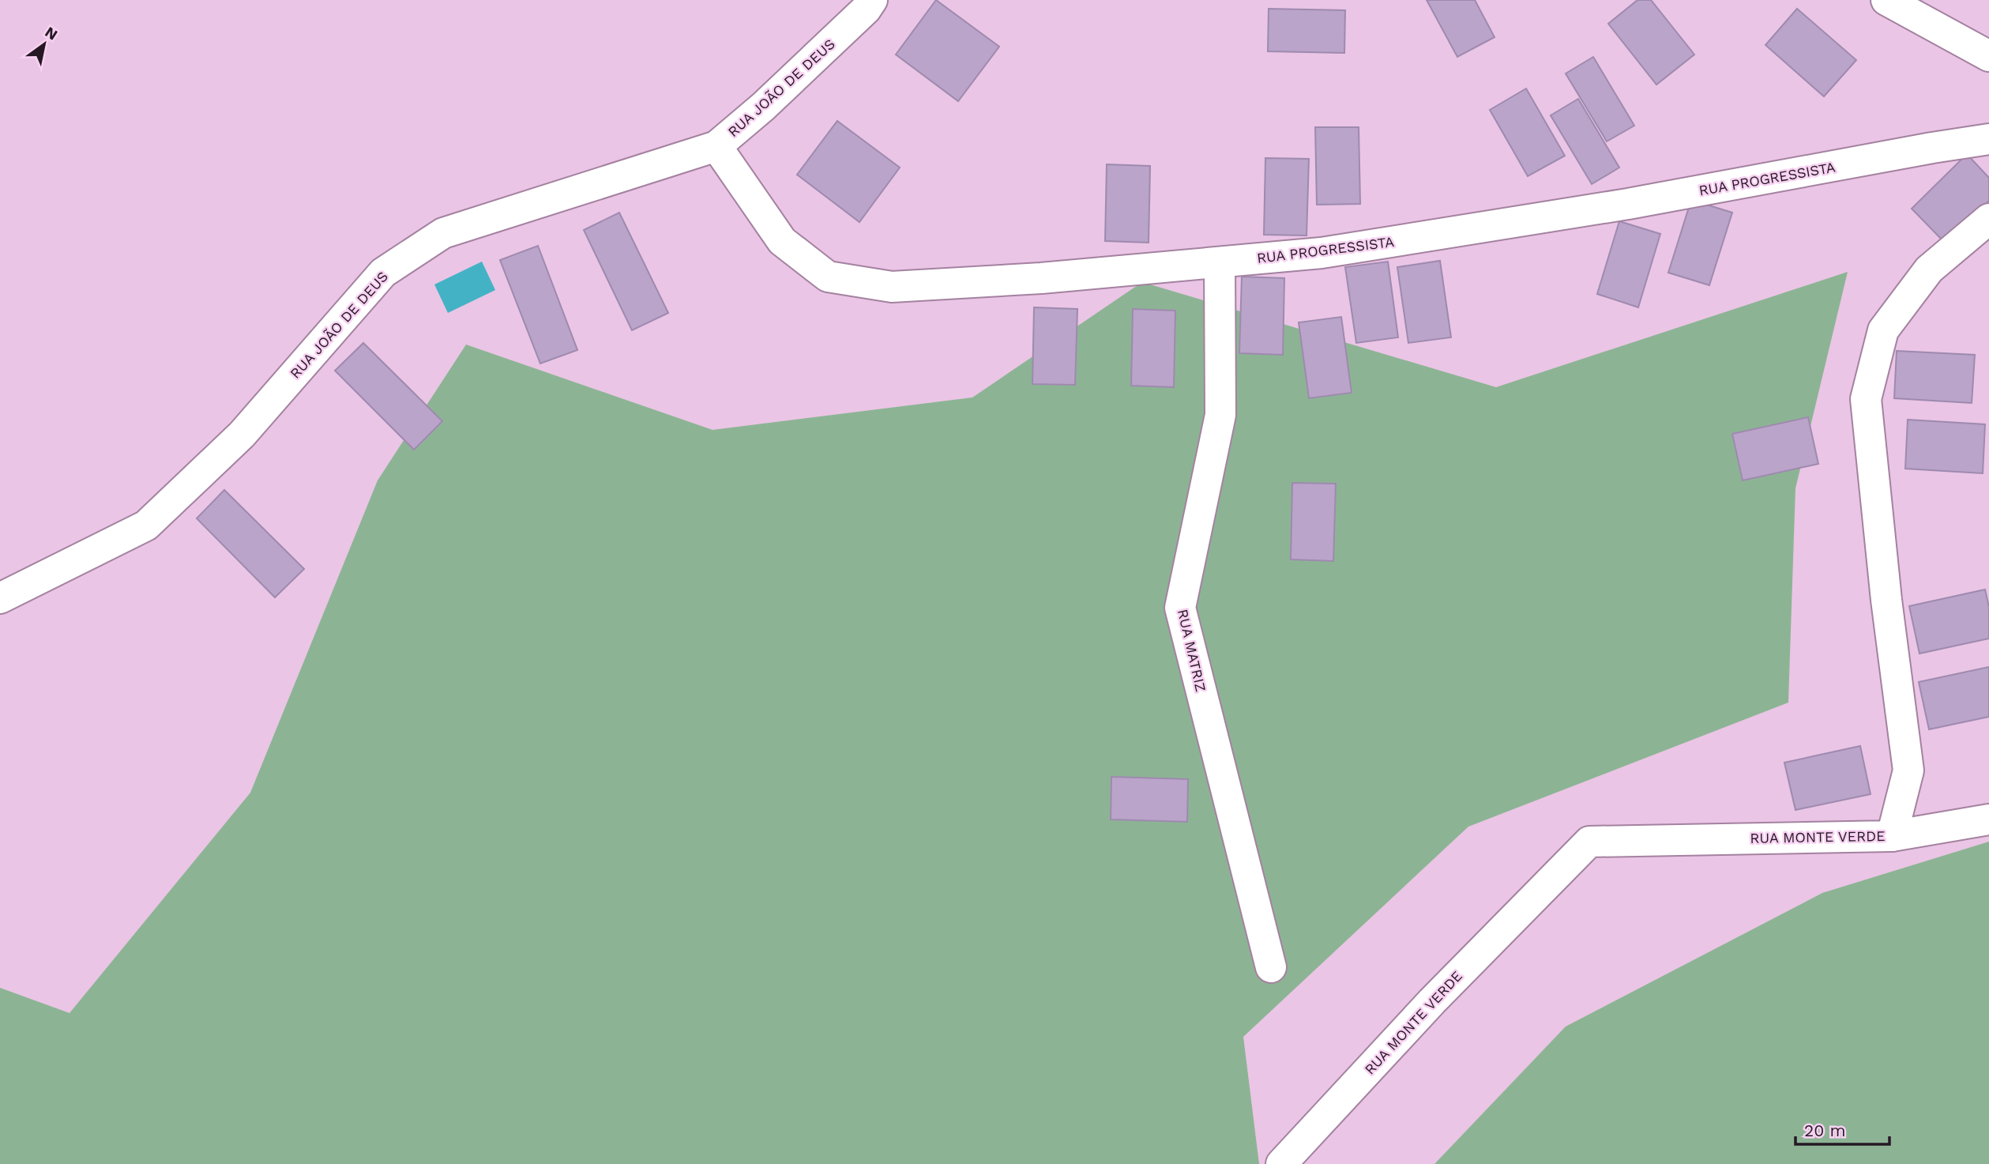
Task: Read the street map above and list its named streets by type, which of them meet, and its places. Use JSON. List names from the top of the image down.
{
  "streets": {
    "street": [
      "RUA JOÃO DE DEUS",
      "RUA PROGRESSISTA",
      "RUA MATRIZ",
      "RUA MONTE VERDE"
    ]
  },
  "crossings": [
    ["RUA JOÃO DE DEUS", "RUA PROGRESSISTA"],
    ["RUA PROGRESSISTA", "RUA MATRIZ"]
  ],
  "scale_bar": "20 m",
  "north": "top right"
}
